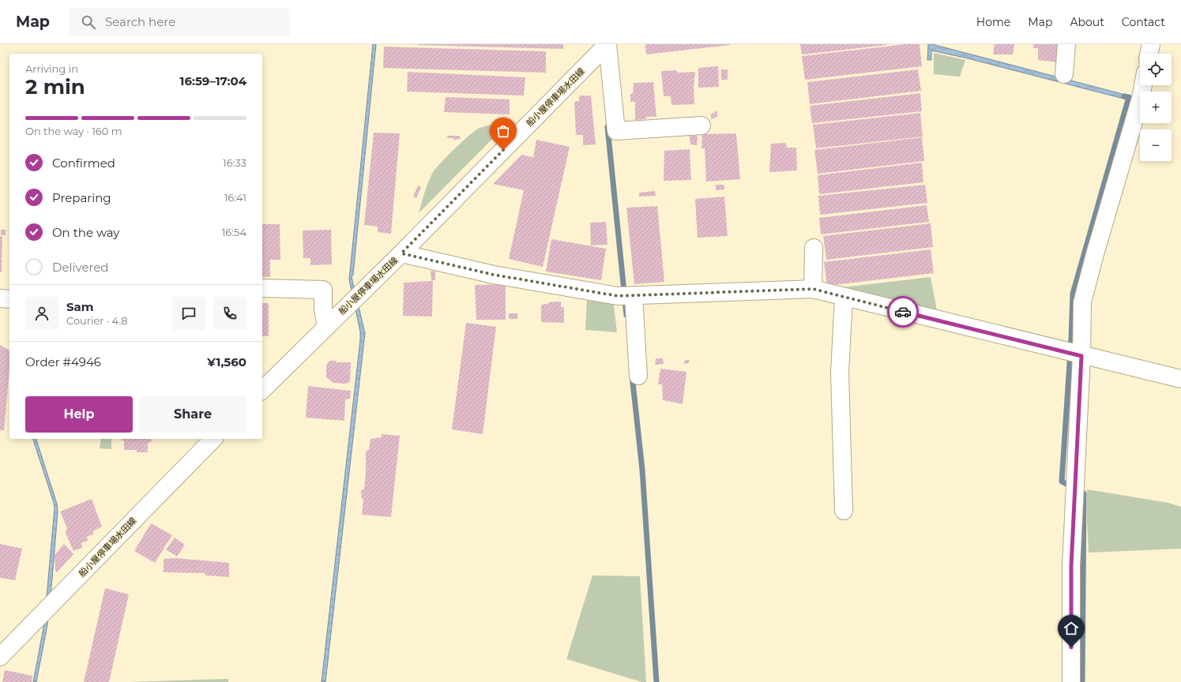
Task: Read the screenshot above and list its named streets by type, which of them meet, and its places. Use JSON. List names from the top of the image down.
{
  "streets": {
    "street": ["船小屋停車場水田線"]
  },
  "page": {
    "header": "Map",
    "search": "Search here",
    "nav": [
      "Home",
      "Map",
      "About",
      "Contact"
    ],
    "map_buttons": ["+", "−"],
    "heading": ["2 min", "Arriving in", "16:59–17:04"],
    "panel": [
      "Sam",
      "Courier · 4.8",
      "Order #4946",
      "¥1,560"
    ],
    "bar": "On the way · 160 m",
    "list": [
      ["Confirmed", "16:33"],
      ["Preparing", "16:41"],
      ["On the way", "16:54"],
      "Delivered"
    ],
    "buttons": ["Help", "Share"]
  }
}
